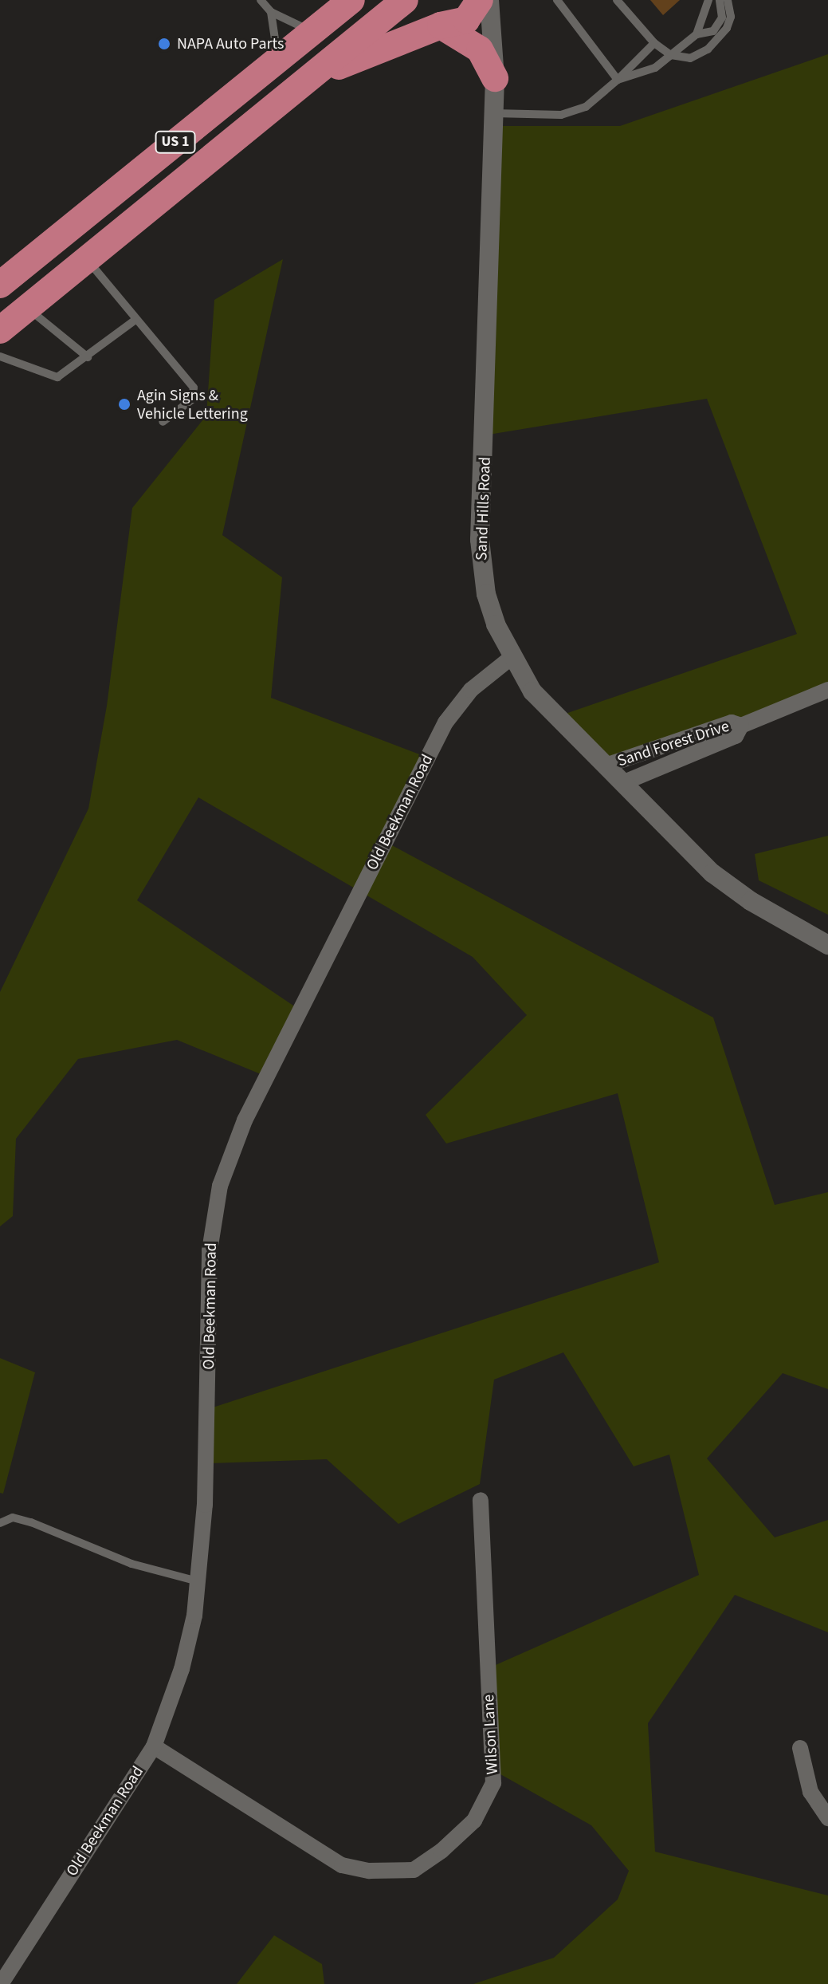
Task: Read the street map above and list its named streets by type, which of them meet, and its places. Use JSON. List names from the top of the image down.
{
  "streets": {
    "highway": ["US 1"],
    "street": [
      "Sand Hills Road",
      "Sand Forest Drive",
      "Old Beekman Road",
      "Wilson Lane"
    ]
  },
  "crossings": [
    ["Sand Hills Road", "Sand Forest Drive"],
    ["Sand Hills Road", "Old Beekman Road"],
    ["Old Beekman Road", "Wilson Lane"]
  ],
  "places": ["NAPA Auto Parts", "Agin Signs & Vehicle Lettering"]
}
